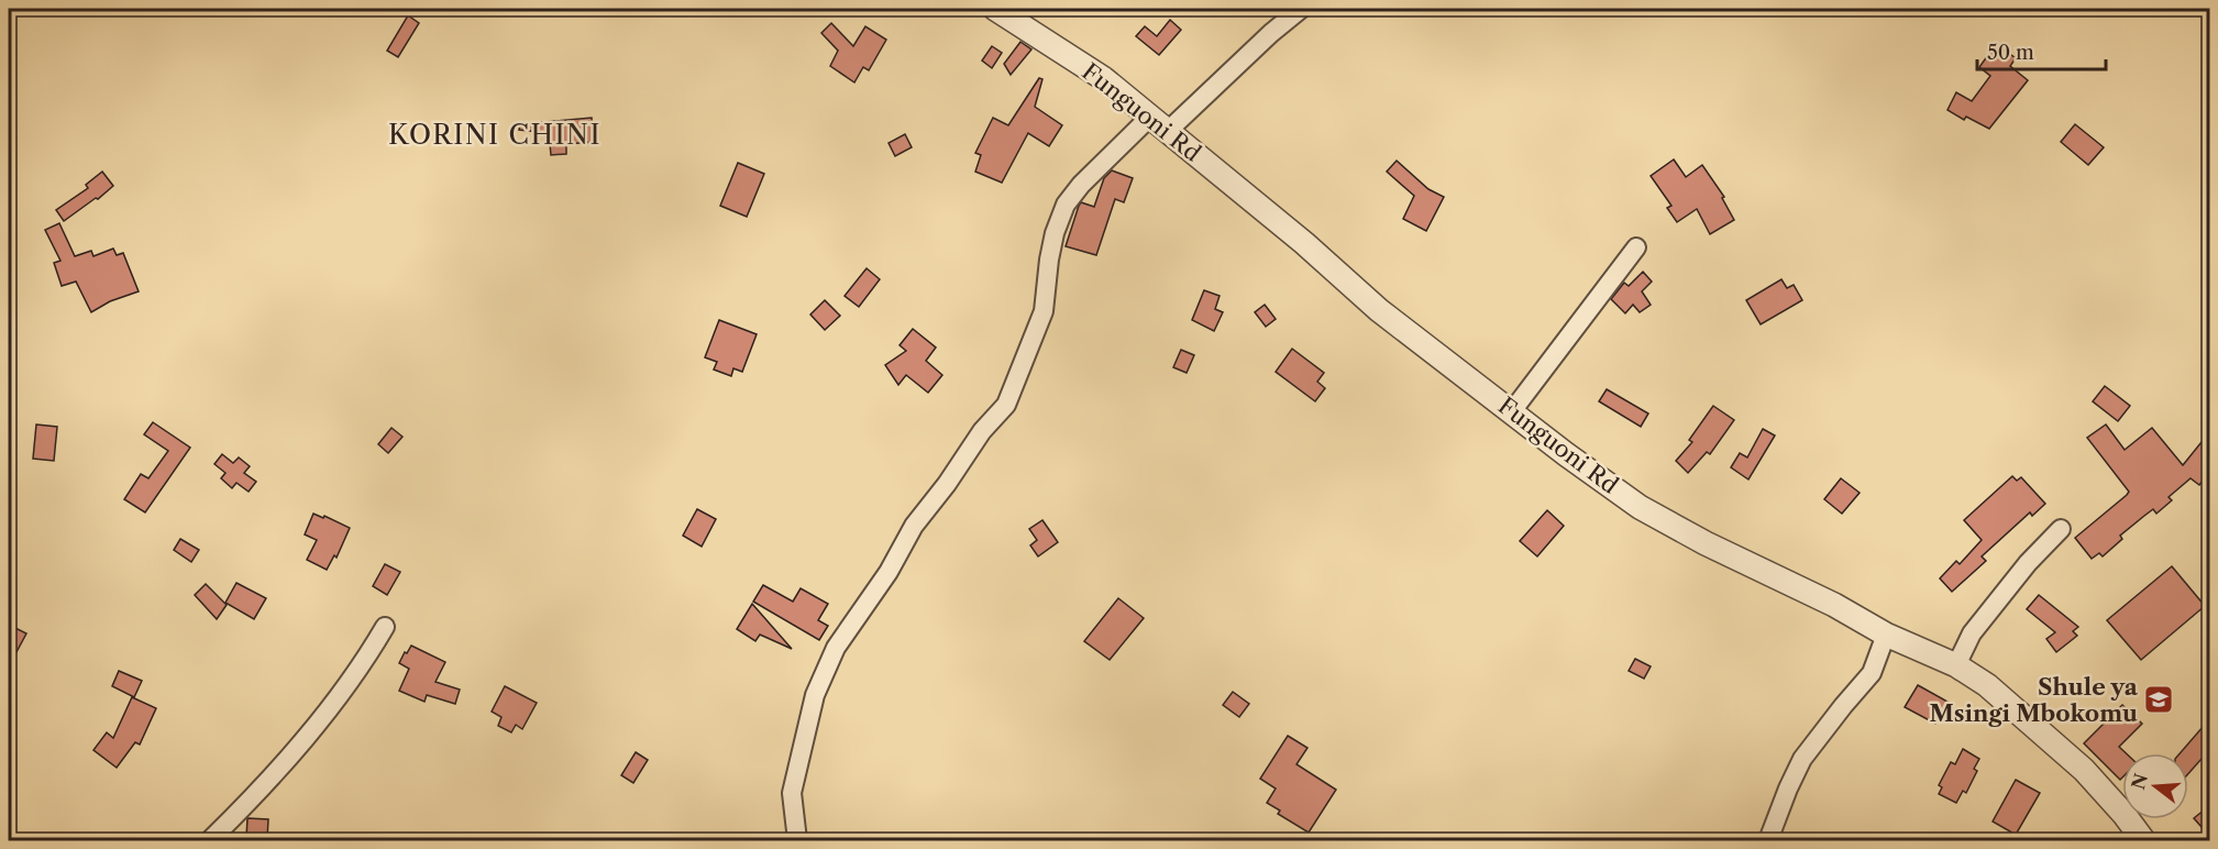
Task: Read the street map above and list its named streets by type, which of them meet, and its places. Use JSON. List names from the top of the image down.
{
  "streets": {
    "street": ["Funguoni Rd"]
  },
  "districts": ["KORINI CHINI"],
  "places": {
    "school or university": ["Shule ya Msingi Mbokomu"]
  },
  "scale_bar": "50 m",
  "north": "left"
}
